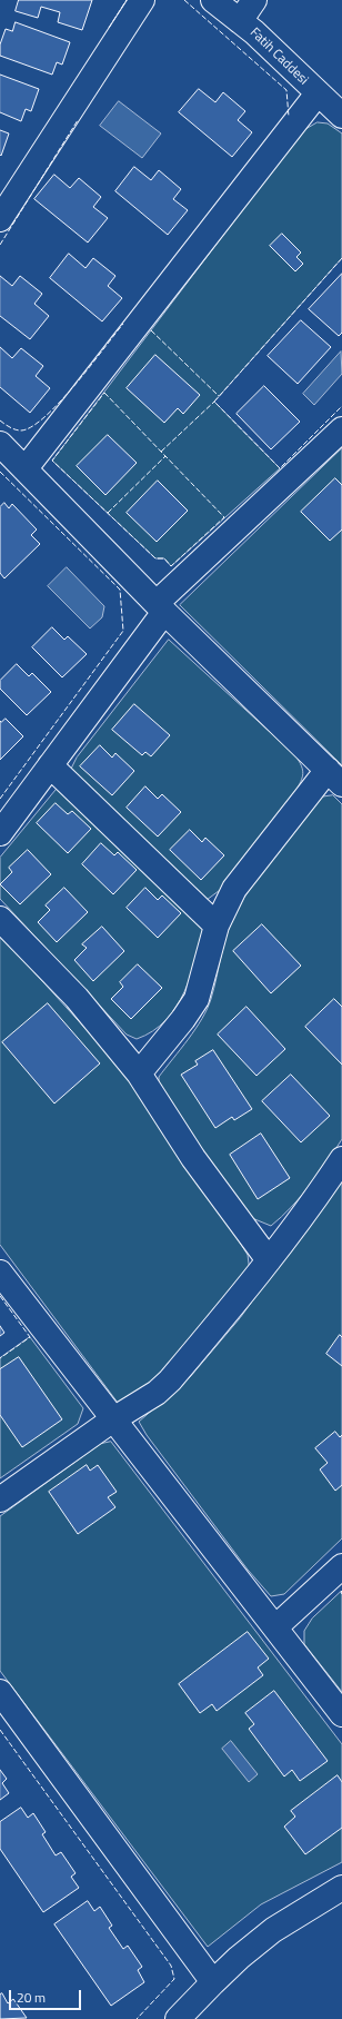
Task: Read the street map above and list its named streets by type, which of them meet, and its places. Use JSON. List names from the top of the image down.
{
  "streets": {
    "street": ["Fatih Caddesi"]
  },
  "scale_bar": "20 m"
}
